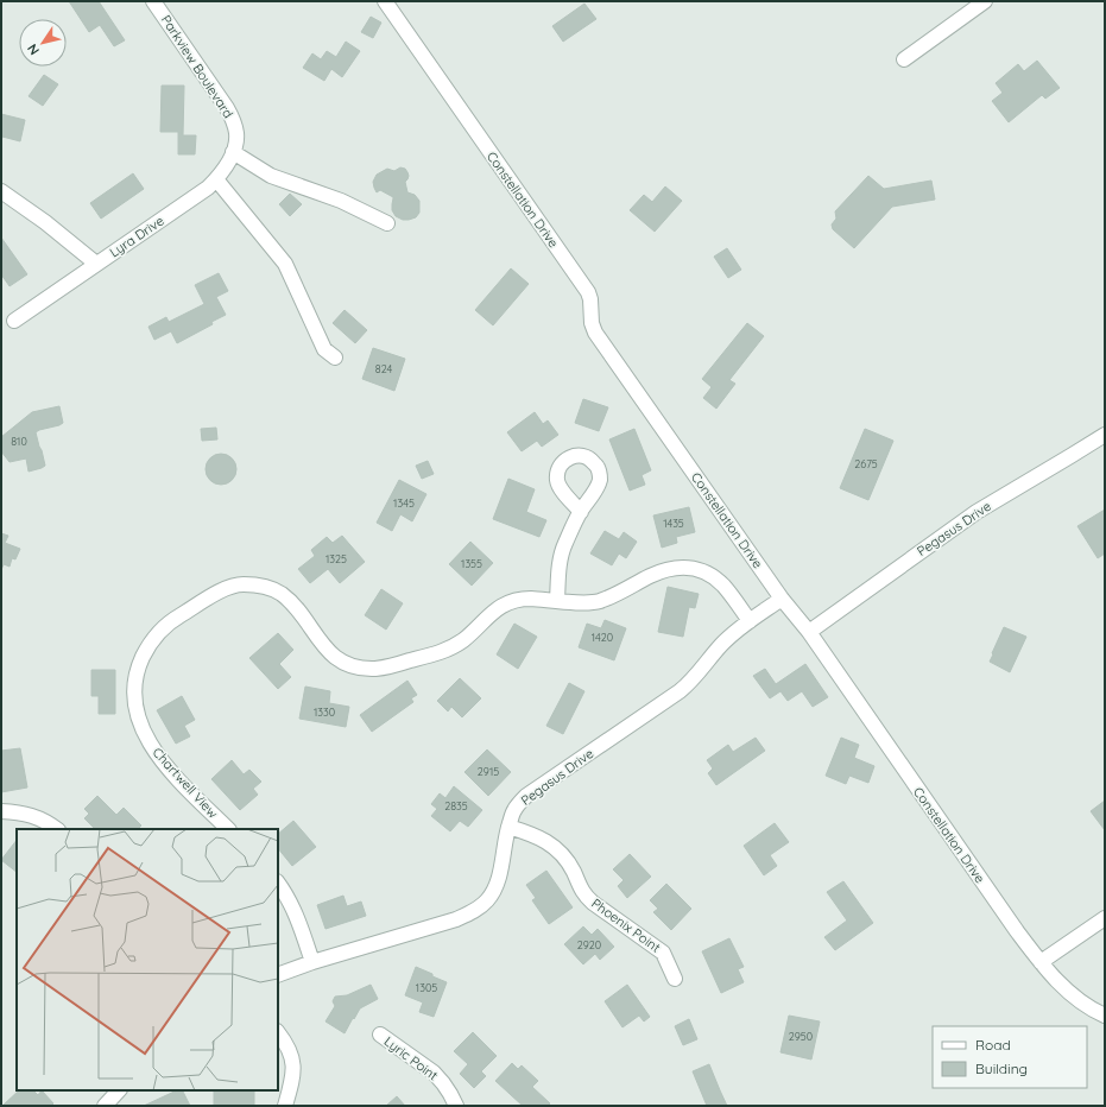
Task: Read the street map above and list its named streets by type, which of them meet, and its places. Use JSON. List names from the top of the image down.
{
  "streets": {
    "street": [
      "Parkview Boulevard",
      "Constellation Drive",
      "Lyra Drive",
      "Pegasus Drive",
      "Chartwell View",
      "Phoenix Point",
      "Lyric Point"
    ]
  },
  "crossings": [
    ["Parkview Boulevard", "Lyra Drive"],
    ["Constellation Drive", "Pegasus Drive"],
    ["Pegasus Drive", "Chartwell View"],
    ["Pegasus Drive", "Phoenix Point"]
  ],
  "house_numbers": [
    "824",
    "810",
    "2675",
    "1345",
    "1435",
    "1325",
    "1355",
    "1420",
    "1330",
    "2915",
    "2835",
    "2920",
    "1305",
    "2950"
  ],
  "legend": ["Road", "Building"],
  "north": "bottom left"
}
